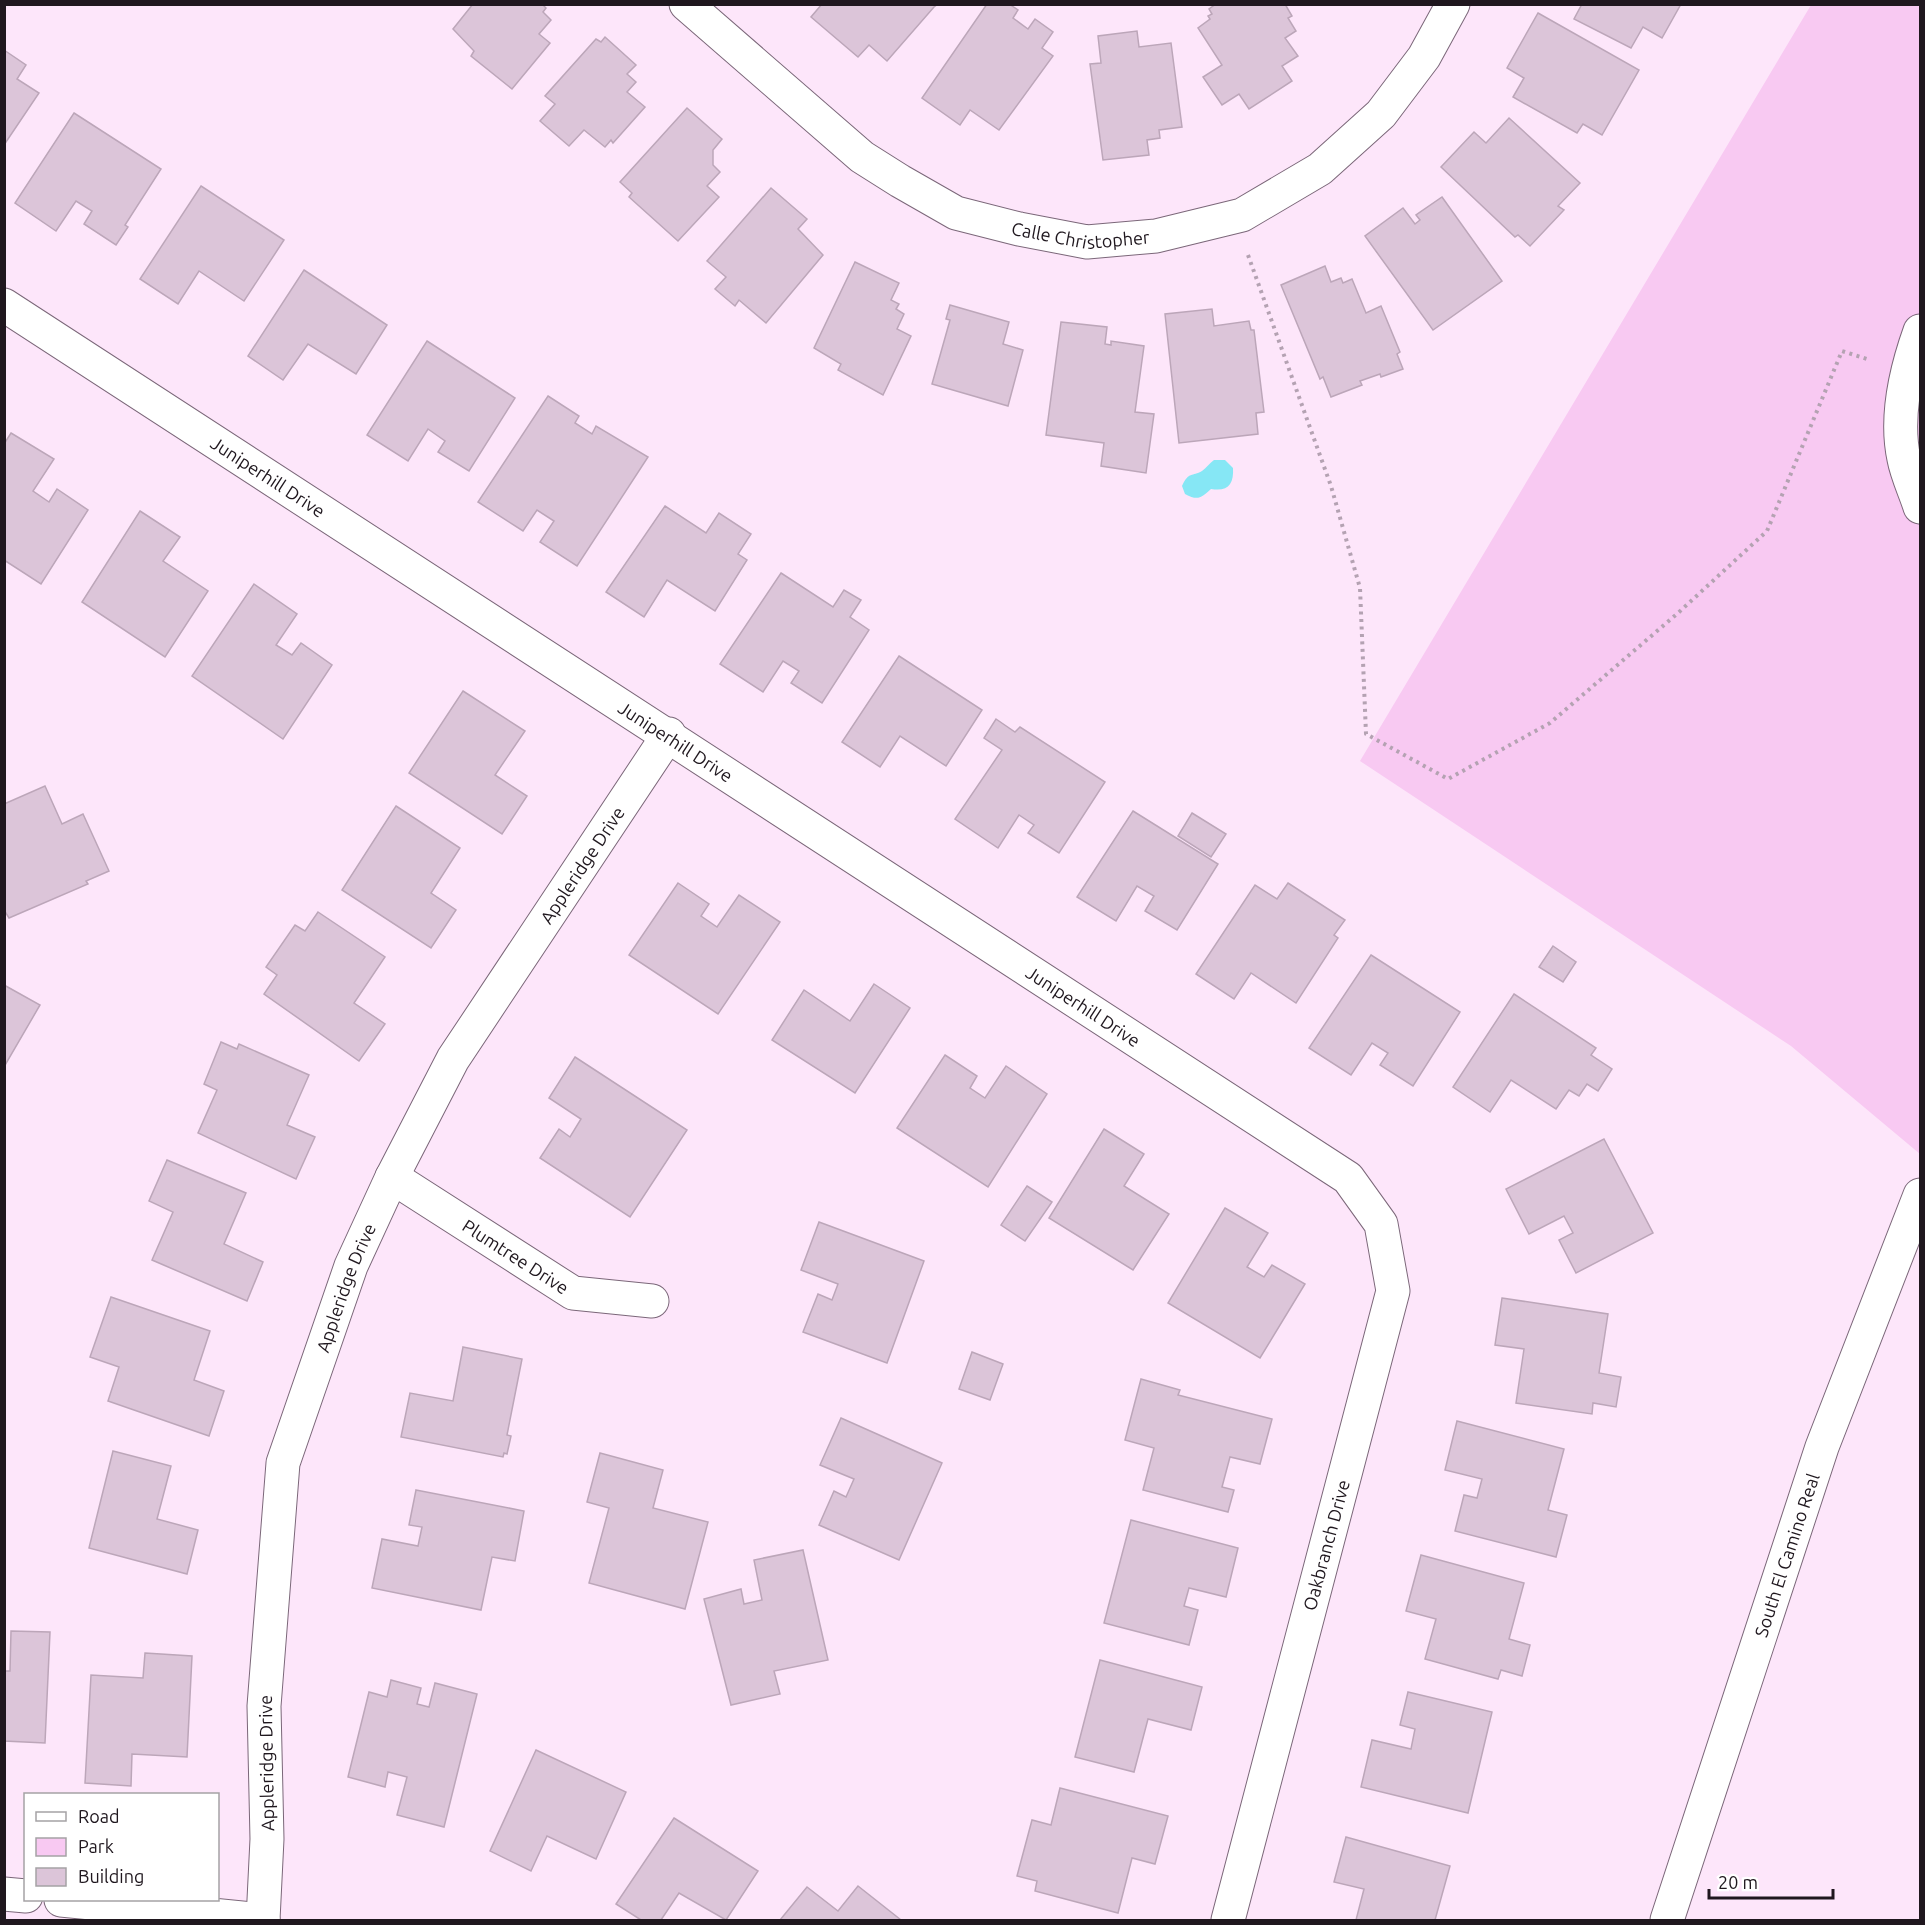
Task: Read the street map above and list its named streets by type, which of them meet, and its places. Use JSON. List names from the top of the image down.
{
  "streets": {
    "street": [
      "Calle Christopher",
      "Juniperhill Drive",
      "Appleridge Drive",
      "Plumtree Drive",
      "Oakbranch Drive",
      "South El Camino Real"
    ]
  },
  "crossings": [
    ["Juniperhill Drive", "Appleridge Drive"],
    ["Juniperhill Drive", "Oakbranch Drive"],
    ["Appleridge Drive", "Plumtree Drive"]
  ],
  "legend": ["Road", "Park", "Building"],
  "scale_bar": "20 m"
}
